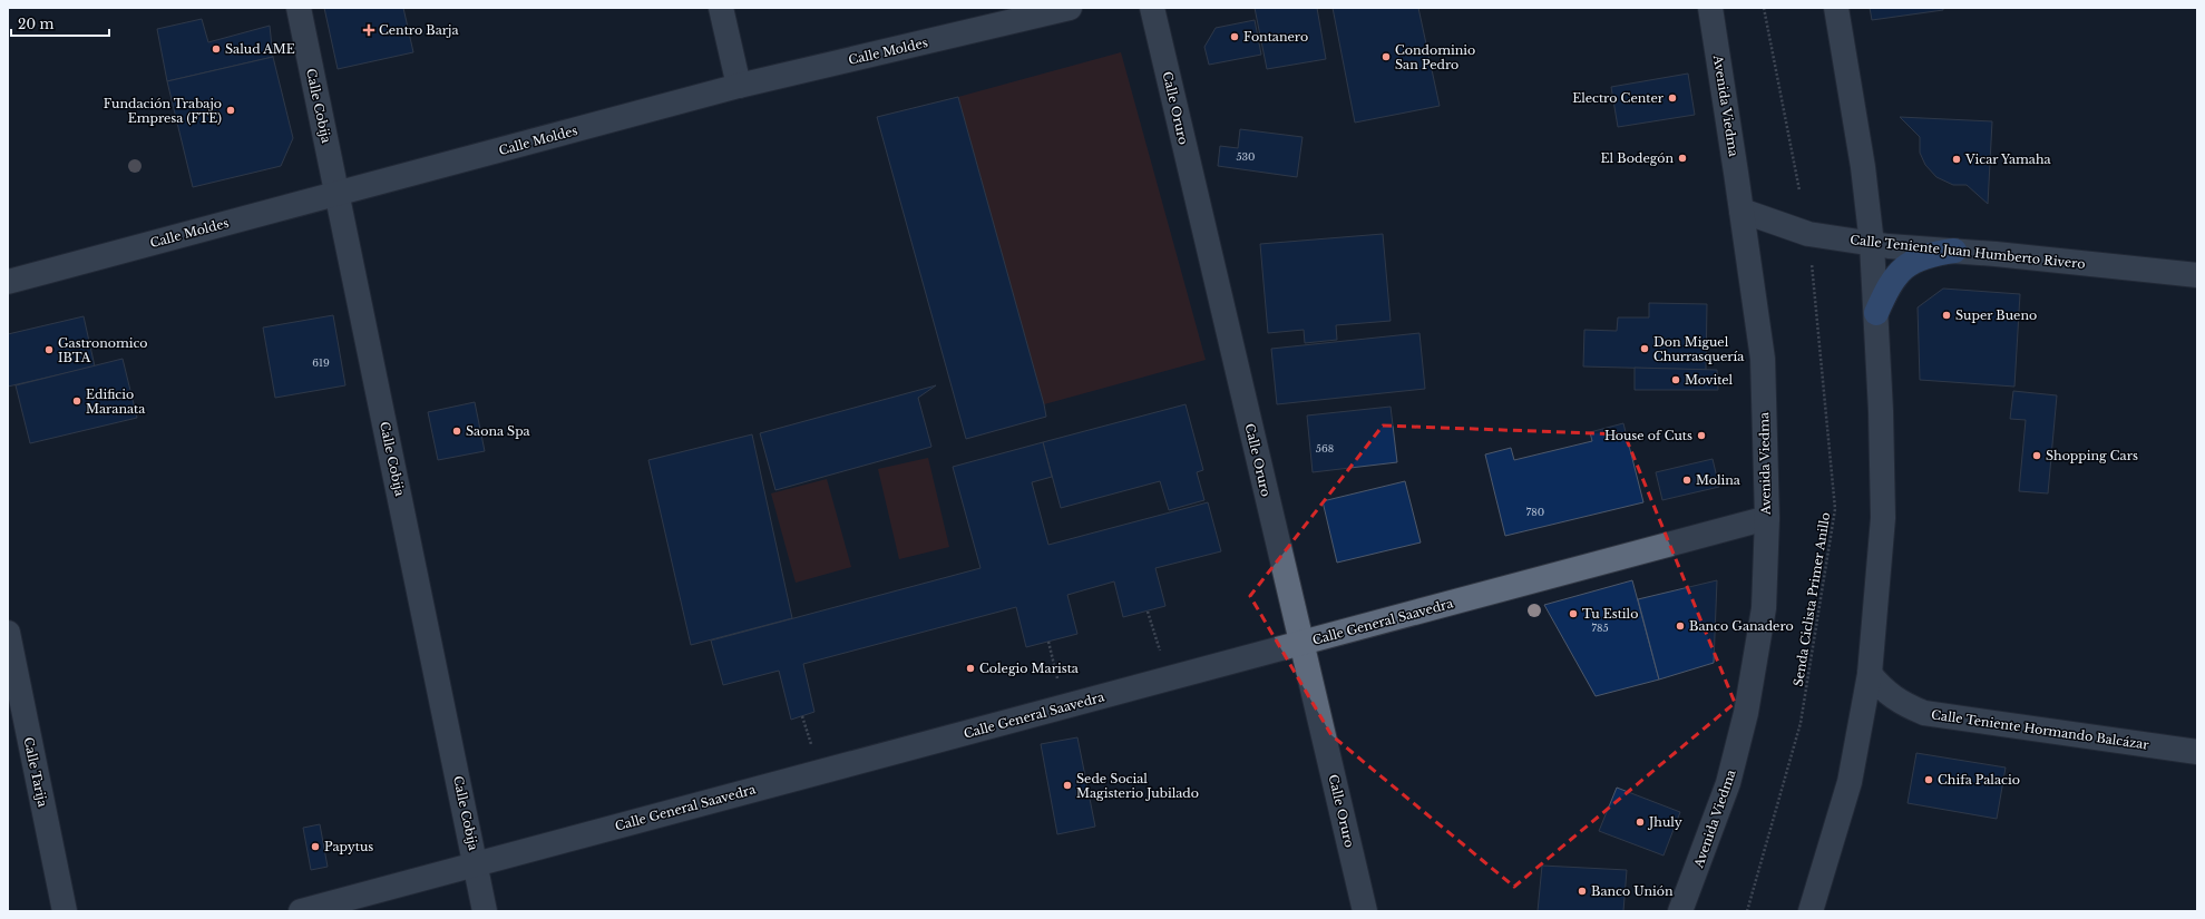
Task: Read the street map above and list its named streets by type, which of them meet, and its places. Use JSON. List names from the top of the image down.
{
  "streets": {
    "street": [
      "Calle Moldes",
      "Calle Cobija",
      "Avenida Viedma",
      "Calle Oruro",
      "Calle Teniente Juan Humberto Rivero",
      "Calle General Saavedra",
      "Calle Teniente Hormando Balcázar",
      "Calle Tarija"
    ],
    "path": ["Senda Ciclista Primer Anillo"]
  },
  "crossings": [
    ["Calle Moldes", "Calle Cobija"],
    ["Calle Cobija", "Calle General Saavedra"],
    ["Avenida Viedma", "Calle Teniente Juan Humberto Rivero"],
    ["Avenida Viedma", "Calle General Saavedra"],
    ["Calle Oruro", "Calle General Saavedra"]
  ],
  "places": {
    "health": ["Centro Barja"],
    "other": [
      "Fontanero",
      "Salud AME",
      "Condominio San Pedro",
      "Electro Center",
      "Fundación Trabajo Empresa (FTE)",
      "El Bodegón",
      "Vicar Yamaha",
      "Super Bueno",
      "Don Miguel Churrasquería",
      "Gastronomico IBTA",
      "Movitel",
      "Edificio Maranata",
      "Saona Spa",
      "House of Cuts",
      "Shopping Cars",
      "Molina",
      "Tu Estilo",
      "Banco Ganadero",
      "Colegio Marista",
      "Chifa Palacio",
      "Sede Social Magisterio Jubilado",
      "Jhuly",
      "Papytus",
      "Banco Unión"
    ]
  },
  "house_numbers": [
    "530",
    "619",
    "568",
    "780",
    "785"
  ],
  "scale_bar": "20 m"
}
